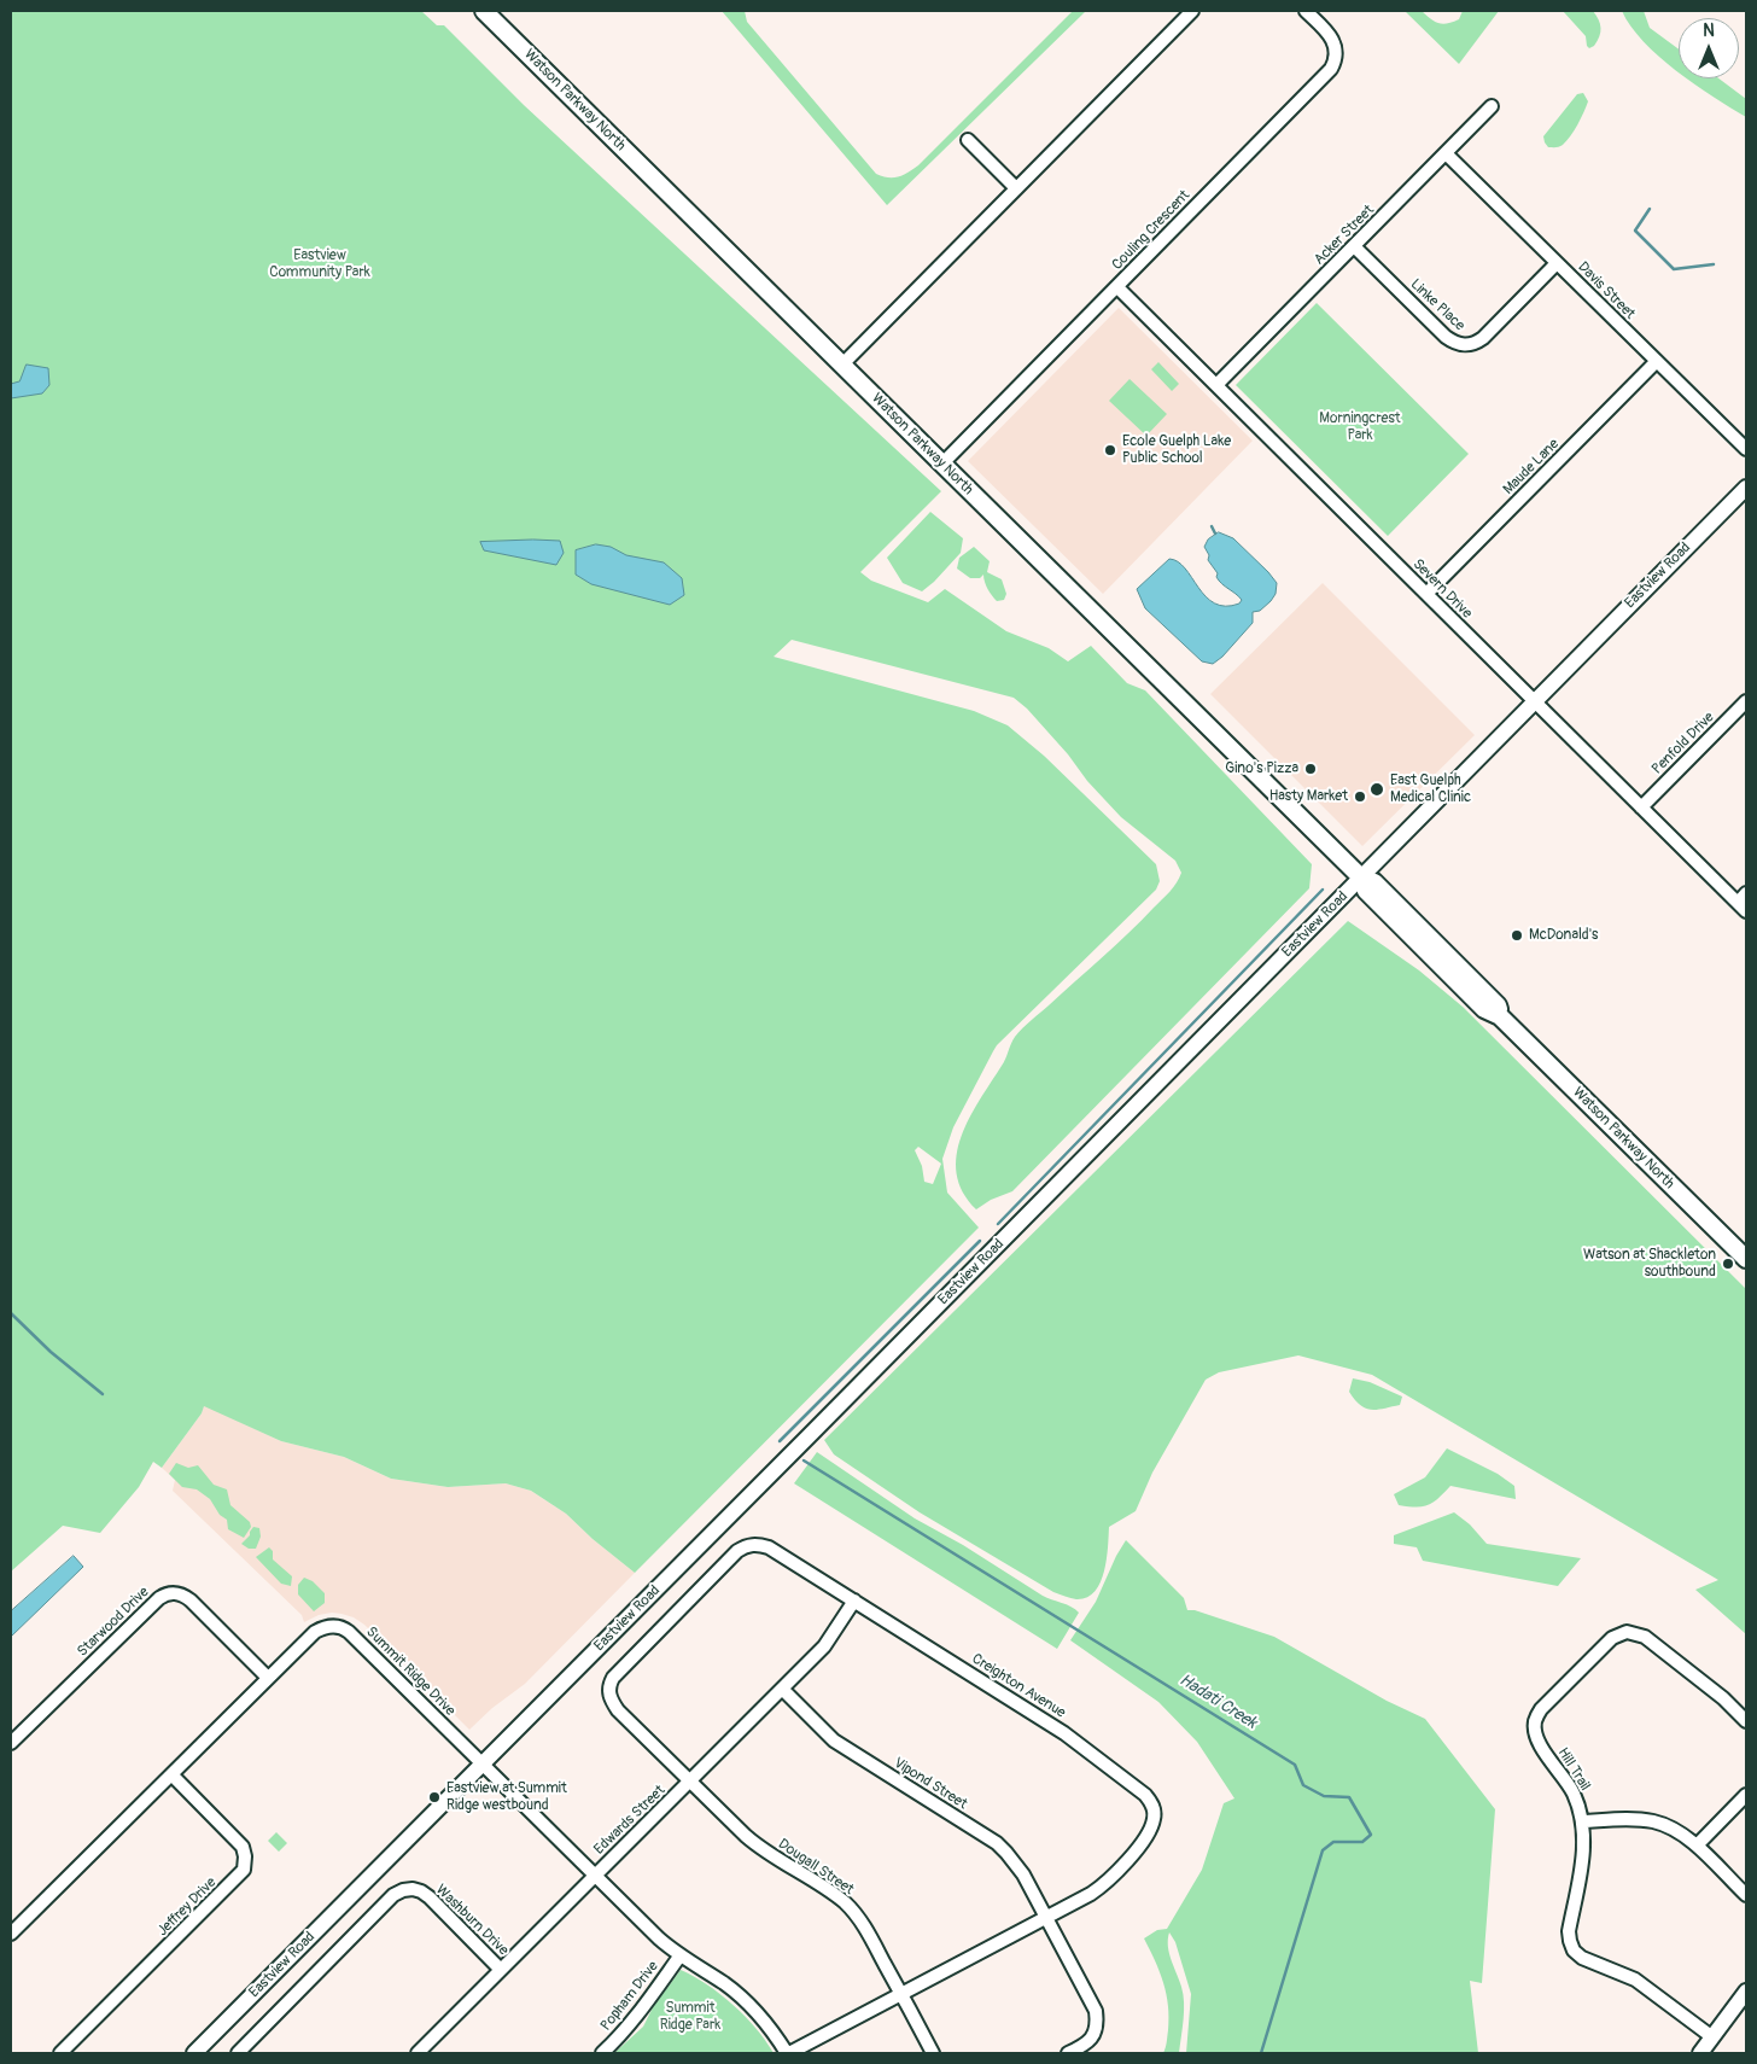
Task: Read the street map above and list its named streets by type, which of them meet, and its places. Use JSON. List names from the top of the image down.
{
  "streets": {
    "main road": ["Watson Parkway North"],
    "street": [
      "Couling Crescent",
      "Acker Street",
      "Davis Street",
      "Linke Place",
      "Maude Lane",
      "Eastview Road",
      "Severn Drive",
      "Penfold Drive",
      "Starwood Drive",
      "Summit Ridge Drive",
      "Creighton Avenue",
      "Hill Trail",
      "Vipond Street",
      "Edwards Street",
      "Dougall Street",
      "Jeffrey Drive",
      "Washburn Drive",
      "Popham Drive"
    ]
  },
  "crossings": [
    ["Watson Parkway North", "Couling Crescent"],
    ["Watson Parkway North", "Eastview Road"],
    ["Couling Crescent", "Severn Drive"],
    ["Acker Street", "Davis Street"],
    ["Acker Street", "Linke Place"],
    ["Acker Street", "Severn Drive"],
    ["Davis Street", "Linke Place"],
    ["Davis Street", "Maude Lane"],
    ["Maude Lane", "Severn Drive"],
    ["Eastview Road", "Severn Drive"],
    ["Eastview Road", "Summit Ridge Drive"],
    ["Severn Drive", "Penfold Drive"],
    ["Starwood Drive", "Summit Ridge Drive"],
    ["Summit Ridge Drive", "Creighton Avenue"],
    ["Summit Ridge Drive", "Edwards Street"],
    ["Summit Ridge Drive", "Jeffrey Drive"],
    ["Summit Ridge Drive", "Popham Drive"],
    ["Creighton Avenue", "Vipond Street"],
    ["Creighton Avenue", "Edwards Street"],
    ["Creighton Avenue", "Dougall Street"],
    ["Vipond Street", "Edwards Street"],
    ["Edwards Street", "Dougall Street"],
    ["Edwards Street", "Washburn Drive"]
  ],
  "water": ["Hadati Creek"],
  "parks": ["Eastview Community Park", "Morningcrest Park", "Summit Ridge Park"],
  "places": [
    "Ecole Guelph Lake Public School",
    "Gino's Pizza",
    "East Guelph Medical Clinic",
    "Hasty Market",
    "McDonald's",
    "Watson at Shackleton southbound",
    "Eastview at Summit Ridge westbound"
  ],
  "north": "top"
}
